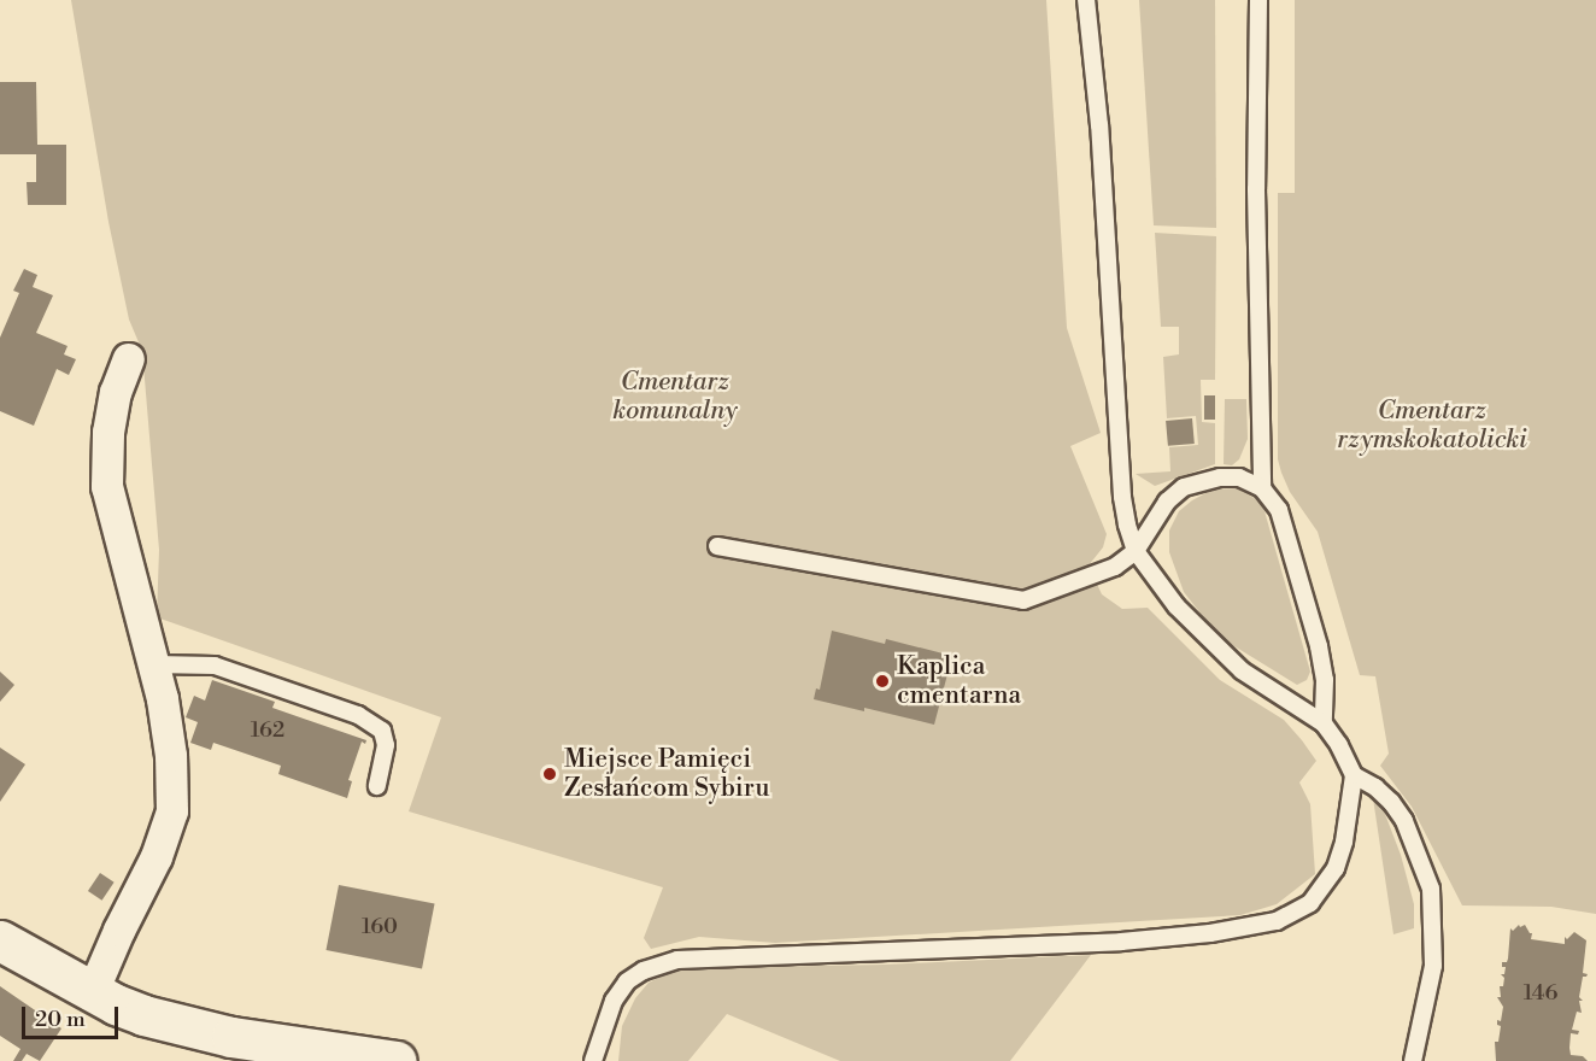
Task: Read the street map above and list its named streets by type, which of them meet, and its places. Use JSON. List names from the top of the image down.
{
  "parks": ["Cmentarz komunalny", "Cmentarz rzymskokatolicki"],
  "places": ["Kaplica cmentarna", "Miejsce Pamięci Zesłańcom Sybiru"],
  "house_numbers": ["162", "160", "146"],
  "scale_bar": "20 m"
}
